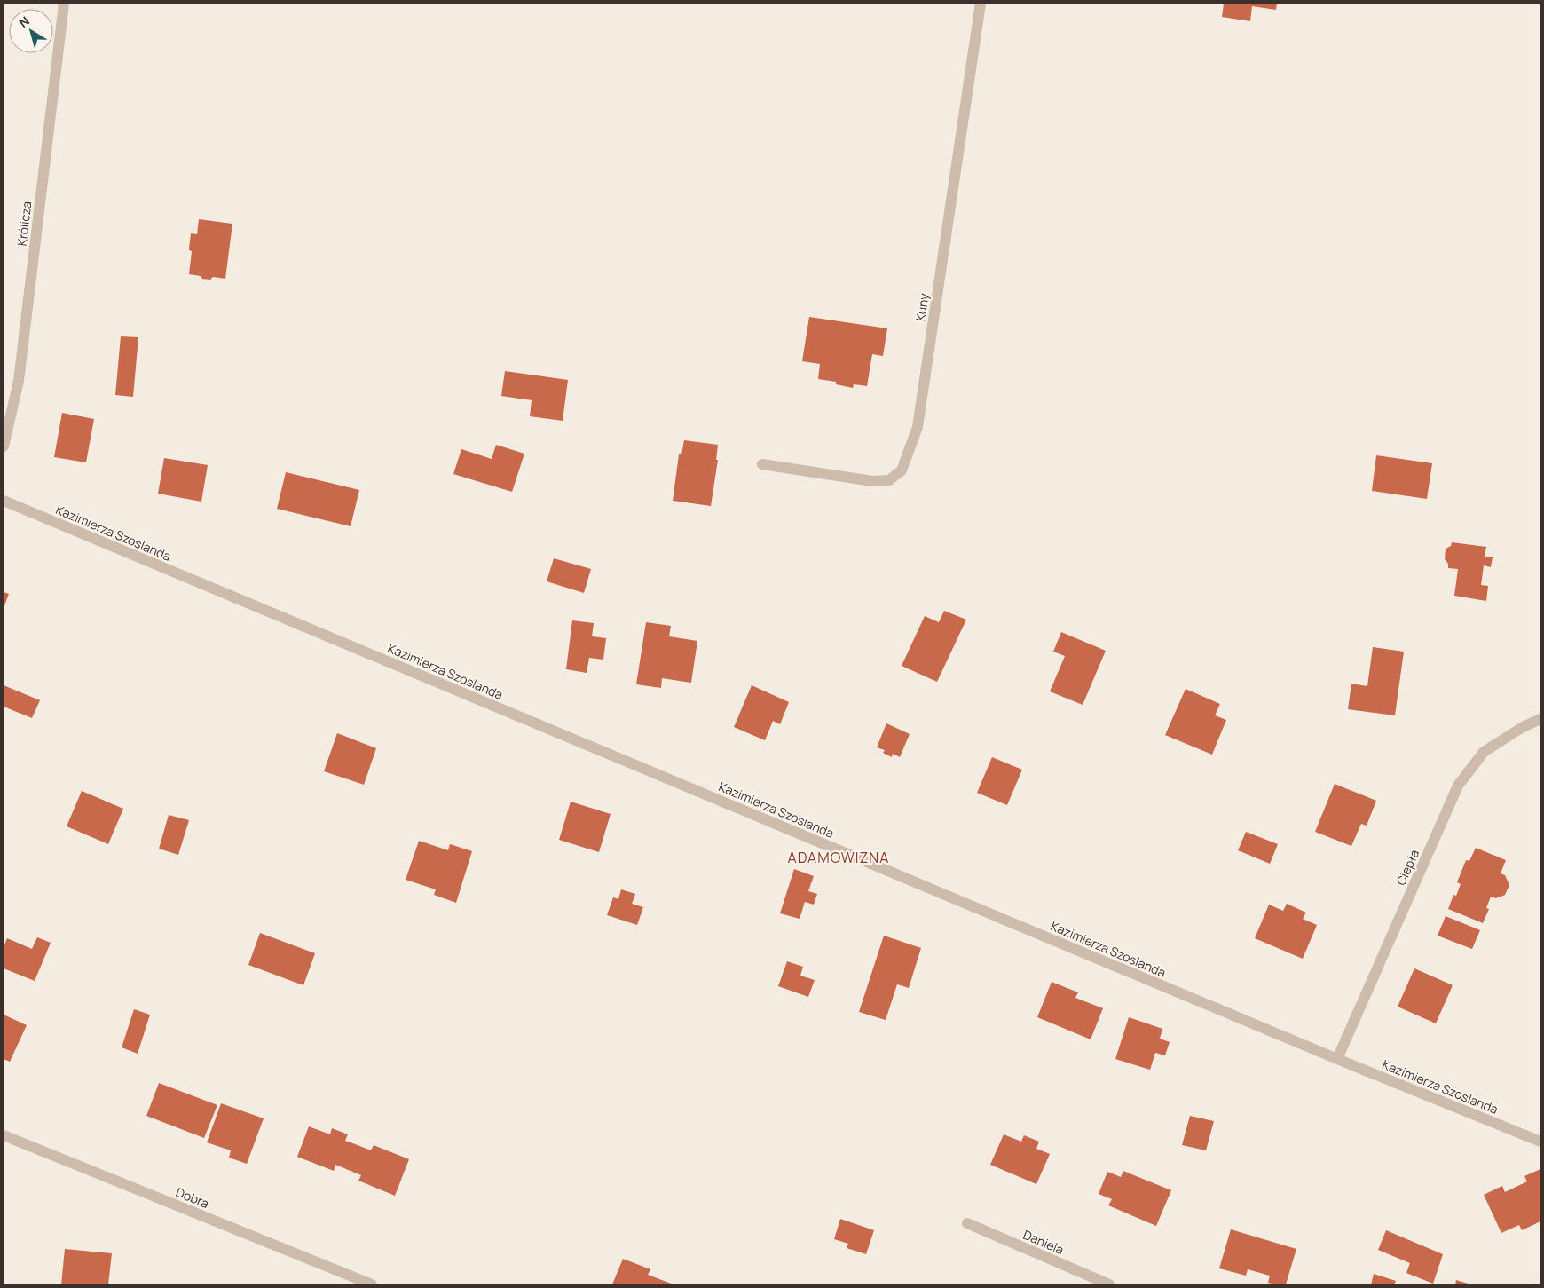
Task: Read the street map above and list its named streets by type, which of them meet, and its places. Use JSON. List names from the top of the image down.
{
  "streets": {
    "street": [
      "Królicza",
      "Kuny",
      "Kazimierza Szoslanda",
      "Ciepła",
      "Dobra",
      "Daniela"
    ]
  },
  "crossings": [
    ["Kazimierza Szoslanda", "Ciepła"]
  ],
  "districts": ["ADAMOWIZNA"],
  "north": "top left"
}
